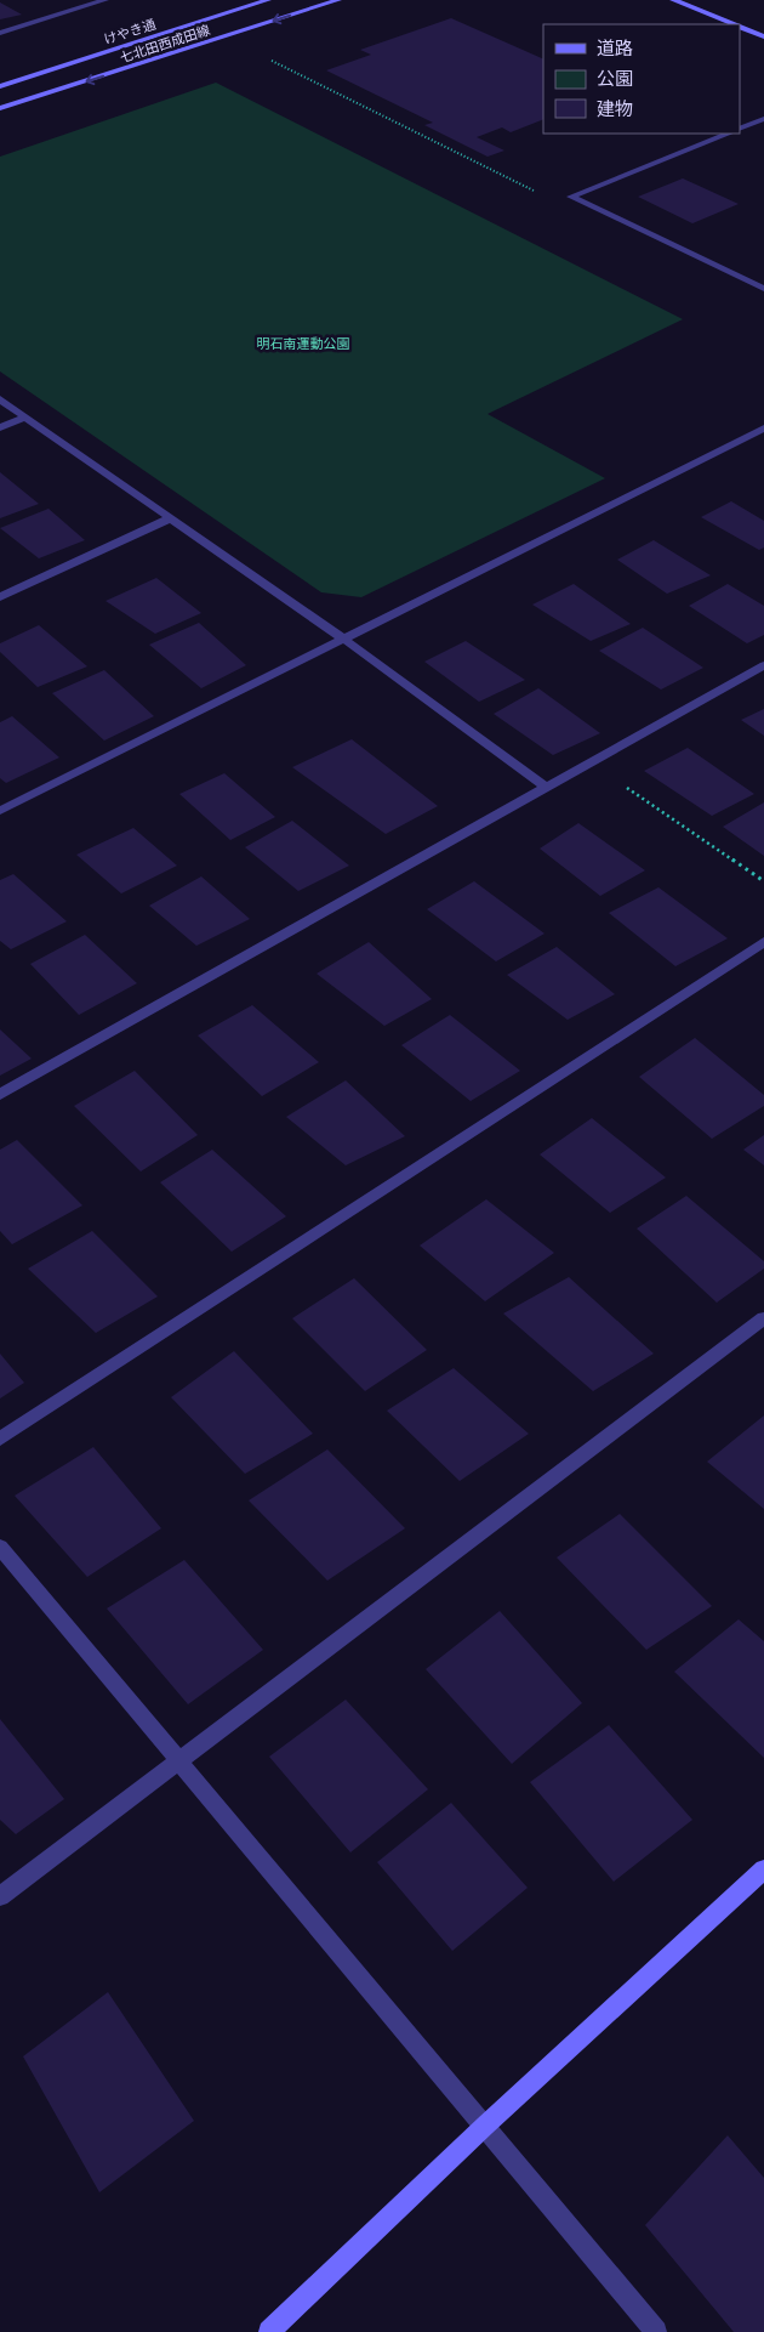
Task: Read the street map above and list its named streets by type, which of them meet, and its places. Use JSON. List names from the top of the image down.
{
  "streets": {
    "street": ["けやき通", "七北田西成田線"]
  },
  "parks": ["明石南運動公園"],
  "legend": ["道路", "公園", "建物"]
}
